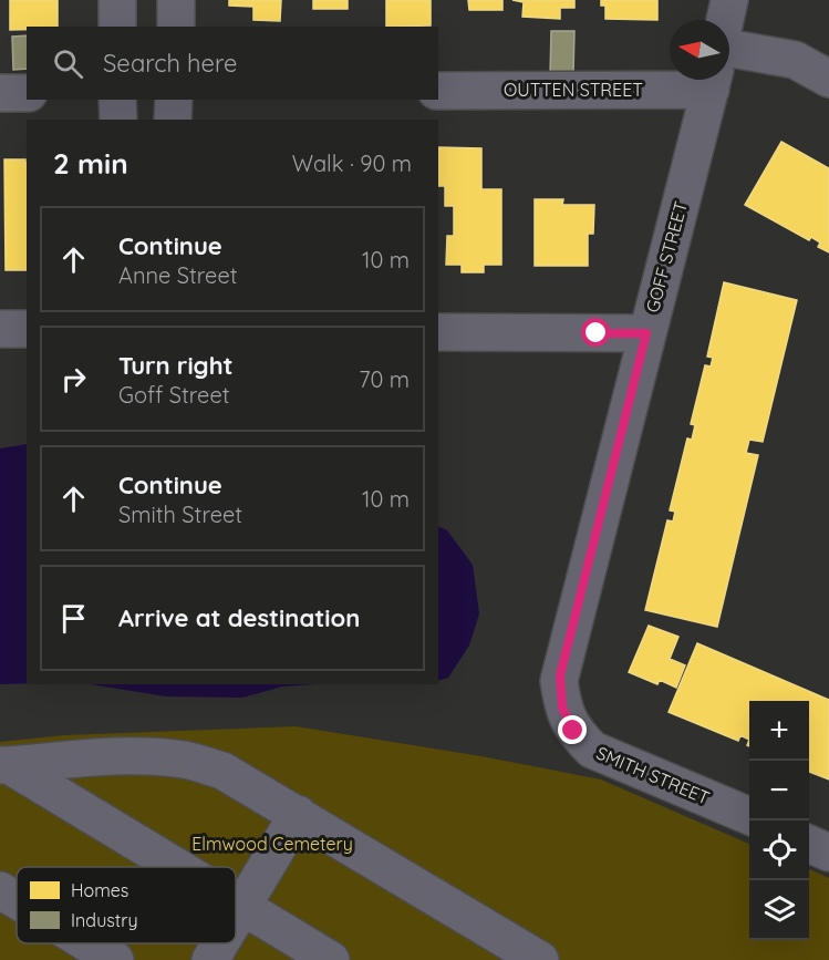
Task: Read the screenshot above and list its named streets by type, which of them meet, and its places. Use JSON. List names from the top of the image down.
{
  "streets": {
    "street": ["OUTTEN STREET", "GOFF STREET", "SMITH STREET"]
  },
  "crossings": [
    ["OUTTEN STREET", "GOFF STREET"],
    ["GOFF STREET", "SMITH STREET"]
  ],
  "parks": ["Elmwood Cemetery"],
  "legend": ["Homes", "Industry"],
  "north": "left",
  "page": {
    "search": "Search here",
    "heading": ["2 min", "Walk · 90 m"],
    "list": [
      ["Continue", "Anne Street", "10 m"],
      ["Turn right", "Goff Street", "70 m"],
      ["Continue", "Smith Street", "10 m"],
      "Arrive at destination"
    ],
    "map_buttons": ["+", "−"]
  }
}
